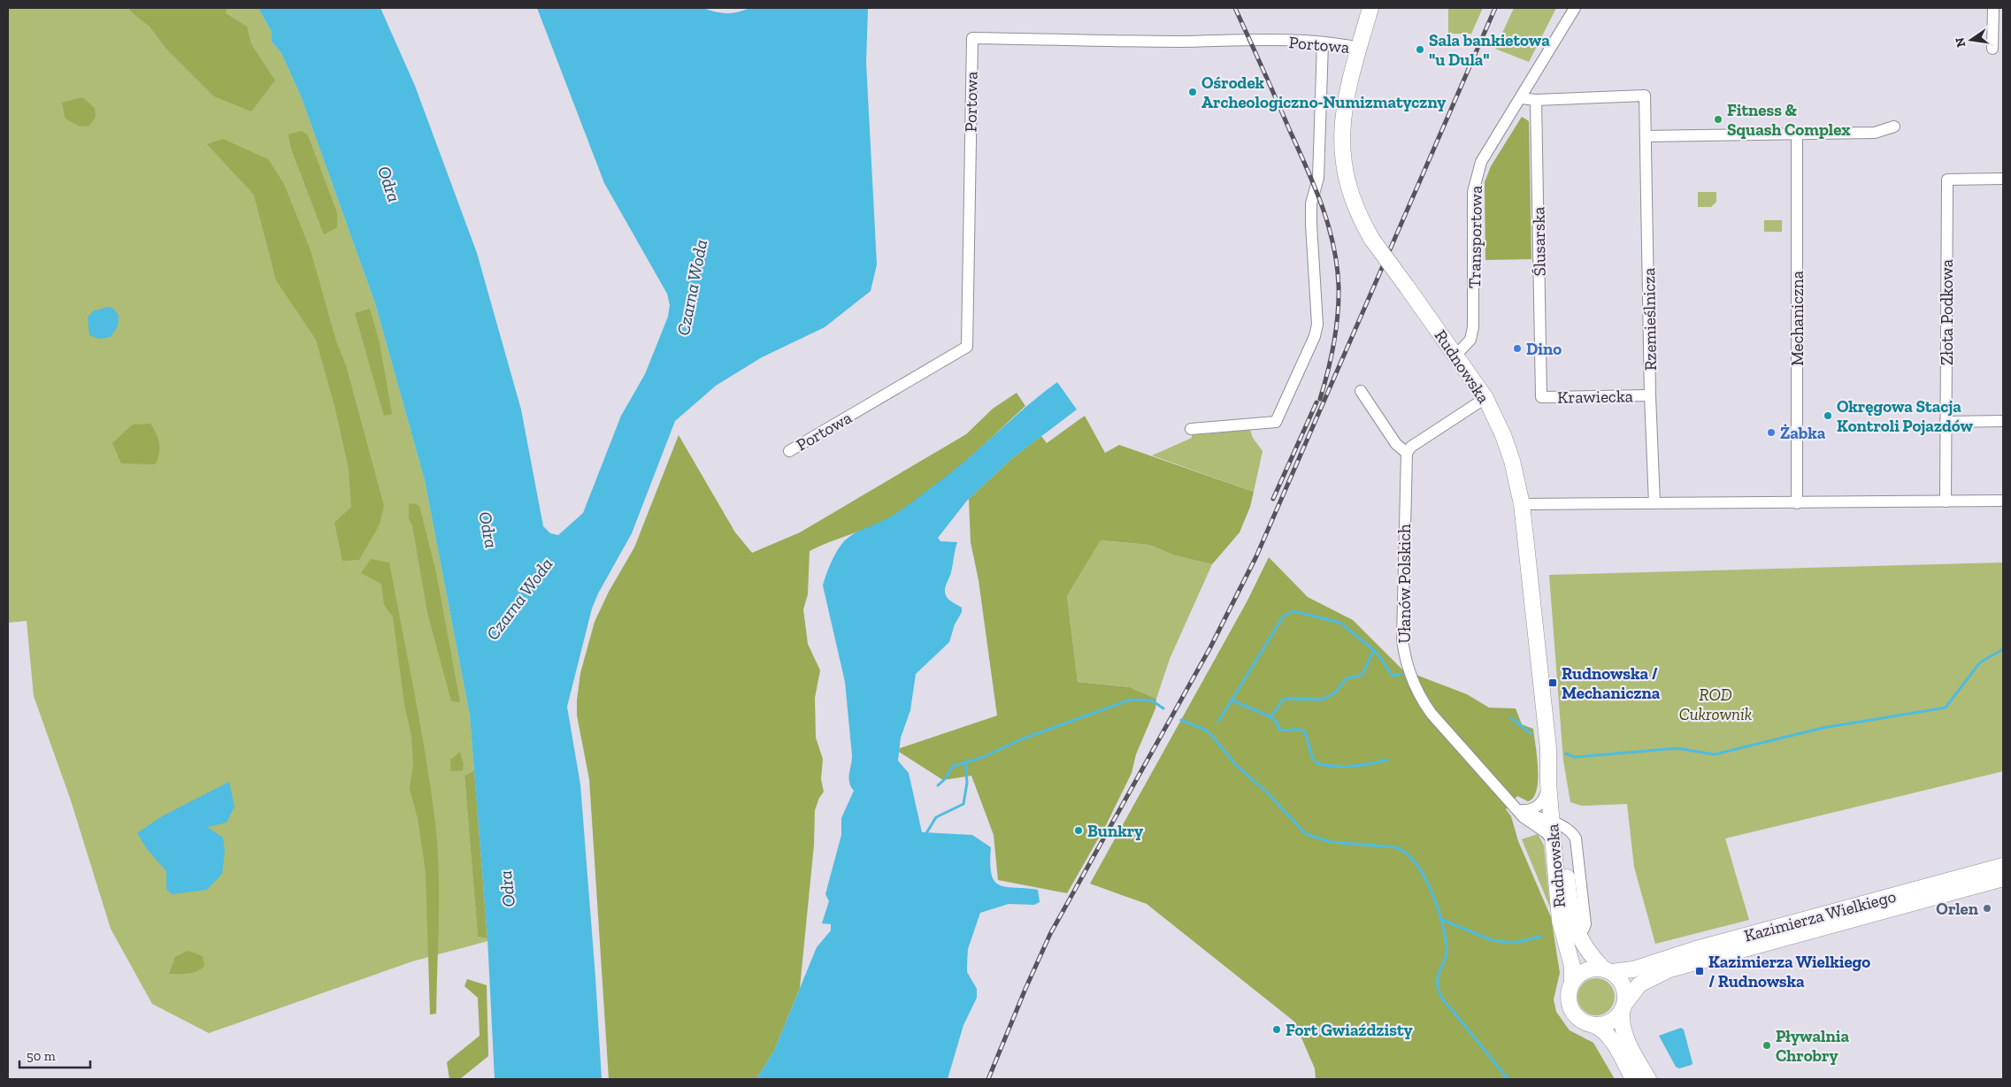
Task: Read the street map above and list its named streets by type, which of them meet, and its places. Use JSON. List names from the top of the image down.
{
  "streets": {
    "main road": ["Rudnowska", "Kazimierza Wielkiego"],
    "street": [
      "Portowa",
      "Transportowa",
      "Ślusarska",
      "Złota Podkowa",
      "Mechaniczna",
      "Rzemieślnicza",
      "Krawiecka",
      "Ułanów Polskich"
    ]
  },
  "crossings": [
    ["Portowa", "Rudnowska"],
    ["Transportowa", "Rudnowska"],
    ["Ślusarska", "Rzemieślnicza"],
    ["Ślusarska", "Krawiecka"],
    ["Rzemieślnicza", "Krawiecka"],
    ["Rudnowska", "Ułanów Polskich"],
    ["Rudnowska", "Kazimierza Wielkiego"]
  ],
  "water": ["Odra", "Czarna Woda"],
  "parks": ["ROD Cukrownik"],
  "places": {
    "other": [
      "Sala bankietowa \"u Dula\"",
      "Ośrodek Archeologiczno-Numizmatyczny",
      "Fitness & Squash Complex",
      "Dino",
      "Okręgowa Stacja Kontroli Pojazdów",
      "Żabka",
      "Bunkry",
      "Orlen",
      "Fort Gwiaździsty",
      "Pływalnia Chrobry"
    ],
    "transit": ["Rudnowska / Mechaniczna", "Kazimierza Wielkiego / Rudnowska"]
  },
  "scale_bar": "50 m",
  "north": "left"
}
